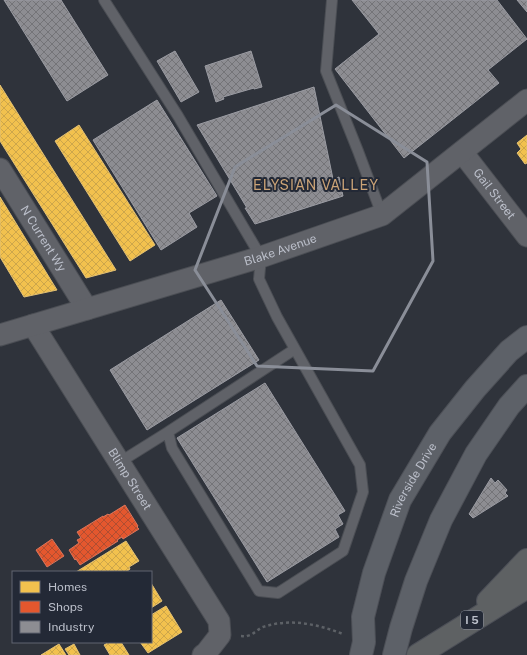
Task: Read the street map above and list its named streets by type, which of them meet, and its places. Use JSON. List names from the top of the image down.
{
  "streets": {
    "highway": ["I 5"],
    "main road": ["Riverside Drive"],
    "street": [
      "Gail Street",
      "N Current Wy",
      "Blake Avenue",
      "Blimp Street"
    ]
  },
  "crossings": [
    ["Gail Street", "Blake Avenue"],
    ["N Current Wy", "Blake Avenue"],
    ["Blake Avenue", "Blimp Street"]
  ],
  "districts": ["ELYSIAN VALLEY"],
  "legend": ["Homes", "Shops", "Industry"]
}
